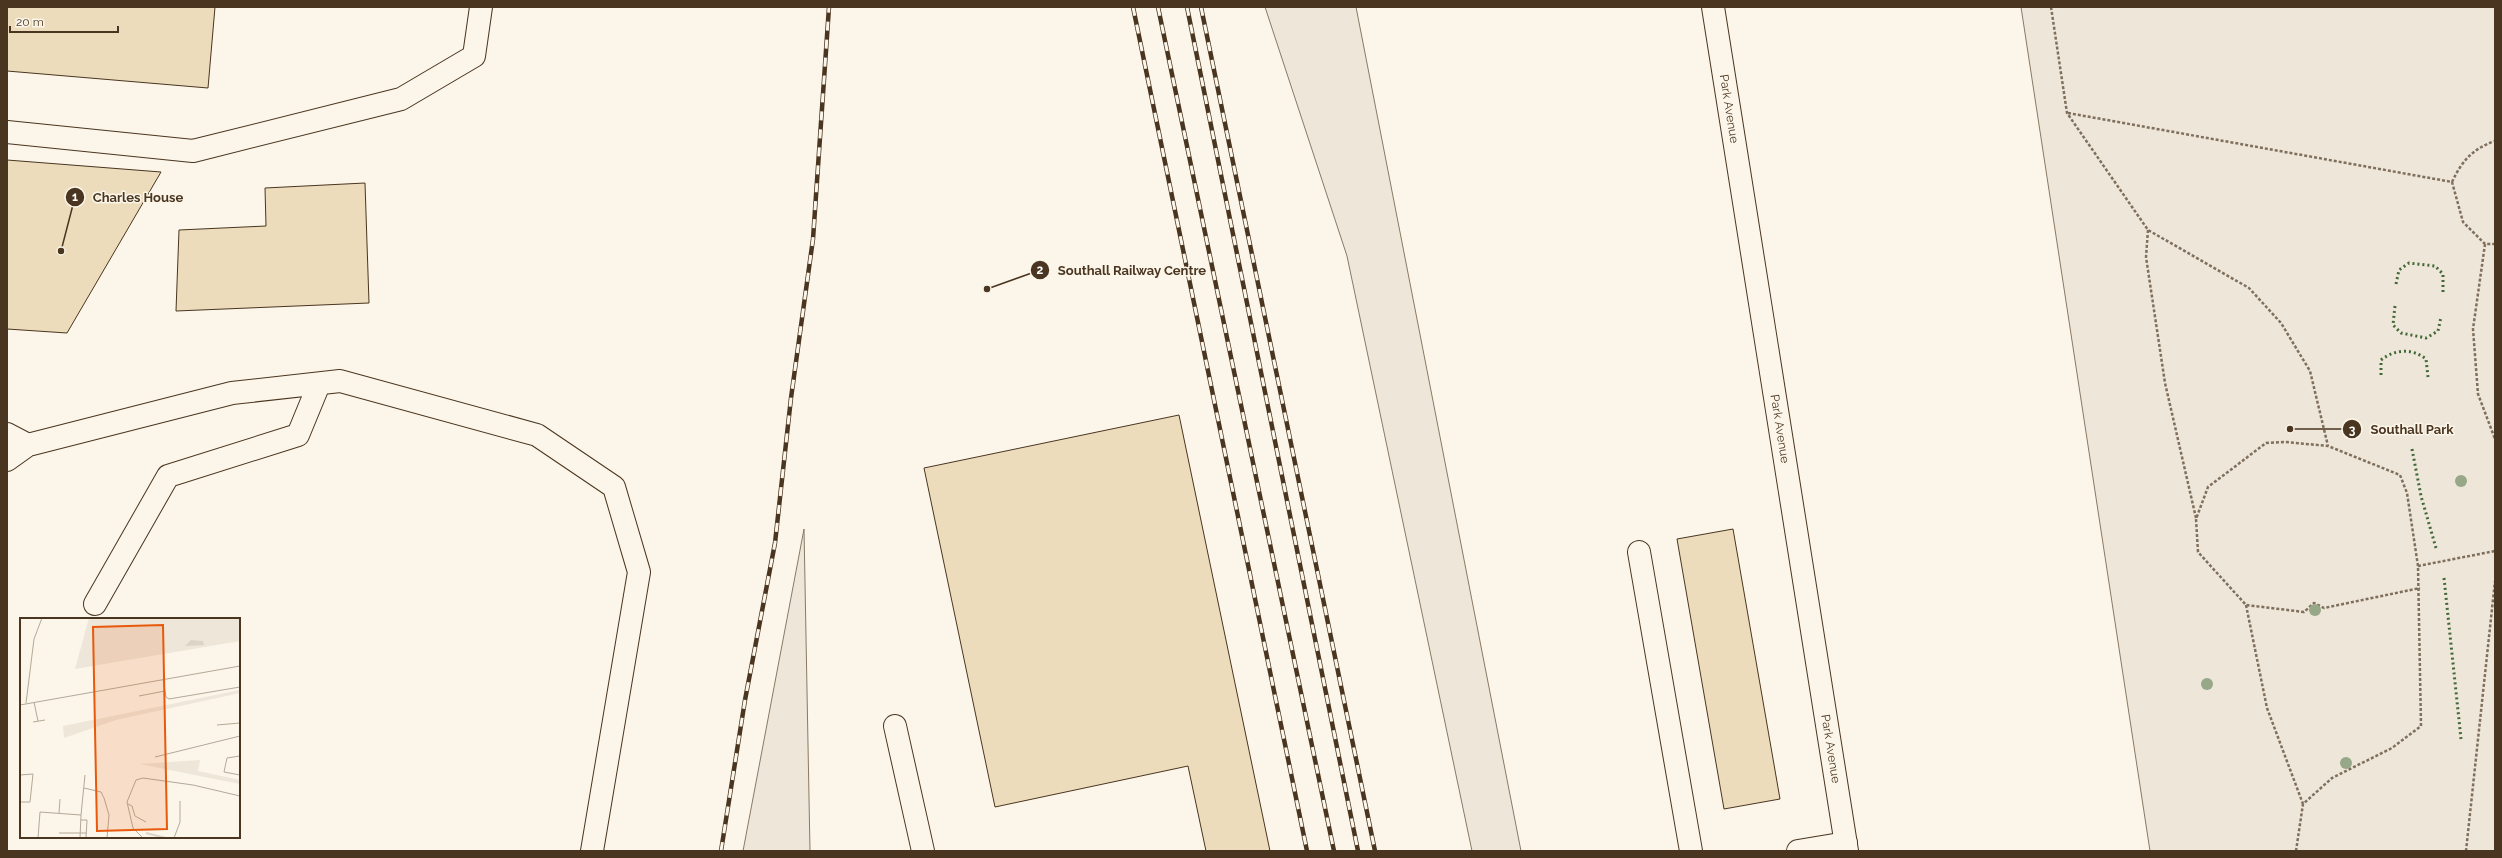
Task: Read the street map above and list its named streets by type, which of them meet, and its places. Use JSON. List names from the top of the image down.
{
  "streets": {
    "street": ["Park Avenue"]
  },
  "places": ["Charles House", "Southall Railway Centre", "Southall Park"],
  "scale_bar": "20 m"
}
